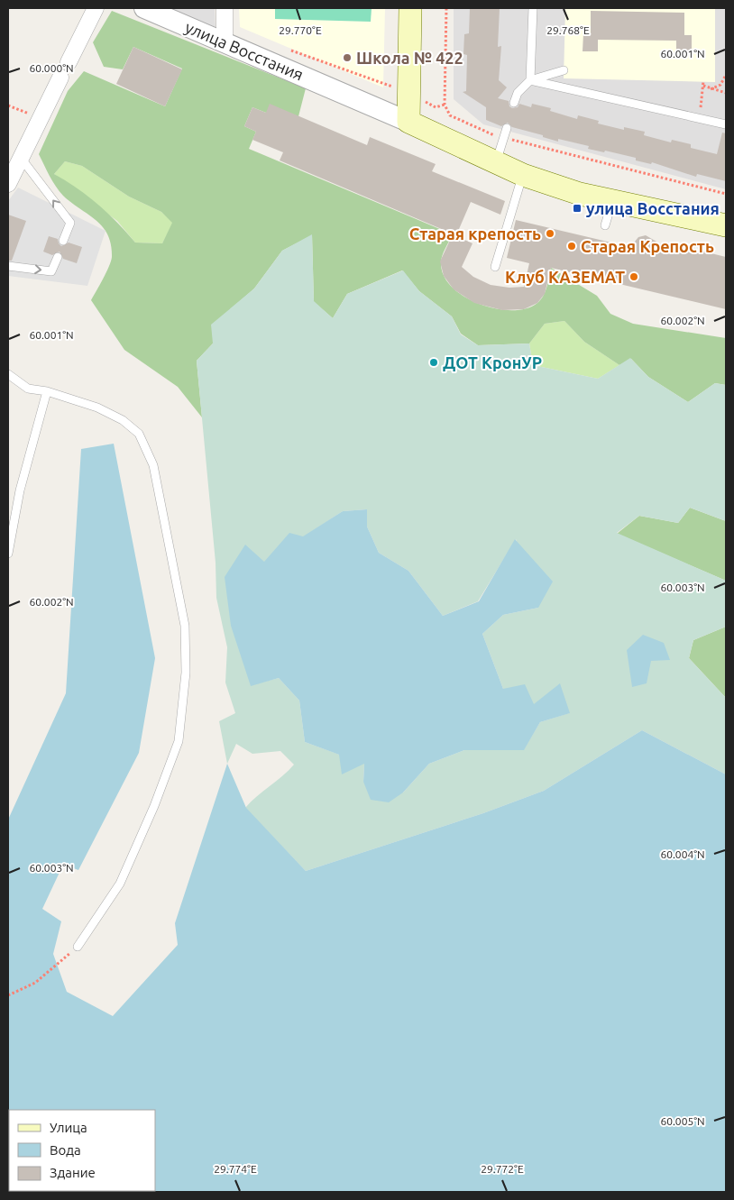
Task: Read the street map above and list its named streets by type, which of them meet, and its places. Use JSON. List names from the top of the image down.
{
  "streets": {
    "main road": ["улица Восстания"]
  },
  "places": {
    "other": [
      "Школа № 422",
      "Старая крепость",
      "Старая Крепость",
      "Клуб КАЗЕМАТ",
      "ДОТ КронУР"
    ],
    "transit": ["улица Восстания"]
  },
  "legend": ["Улица", "Вода", "Здание"],
  "coordinates": [
    "29.770°E",
    "29.768°E",
    "60.001°N",
    "60.000°N",
    "60.002°N",
    "60.003°N",
    "60.004°N",
    "60.005°N",
    "29.774°E",
    "29.772°E"
  ]
}
